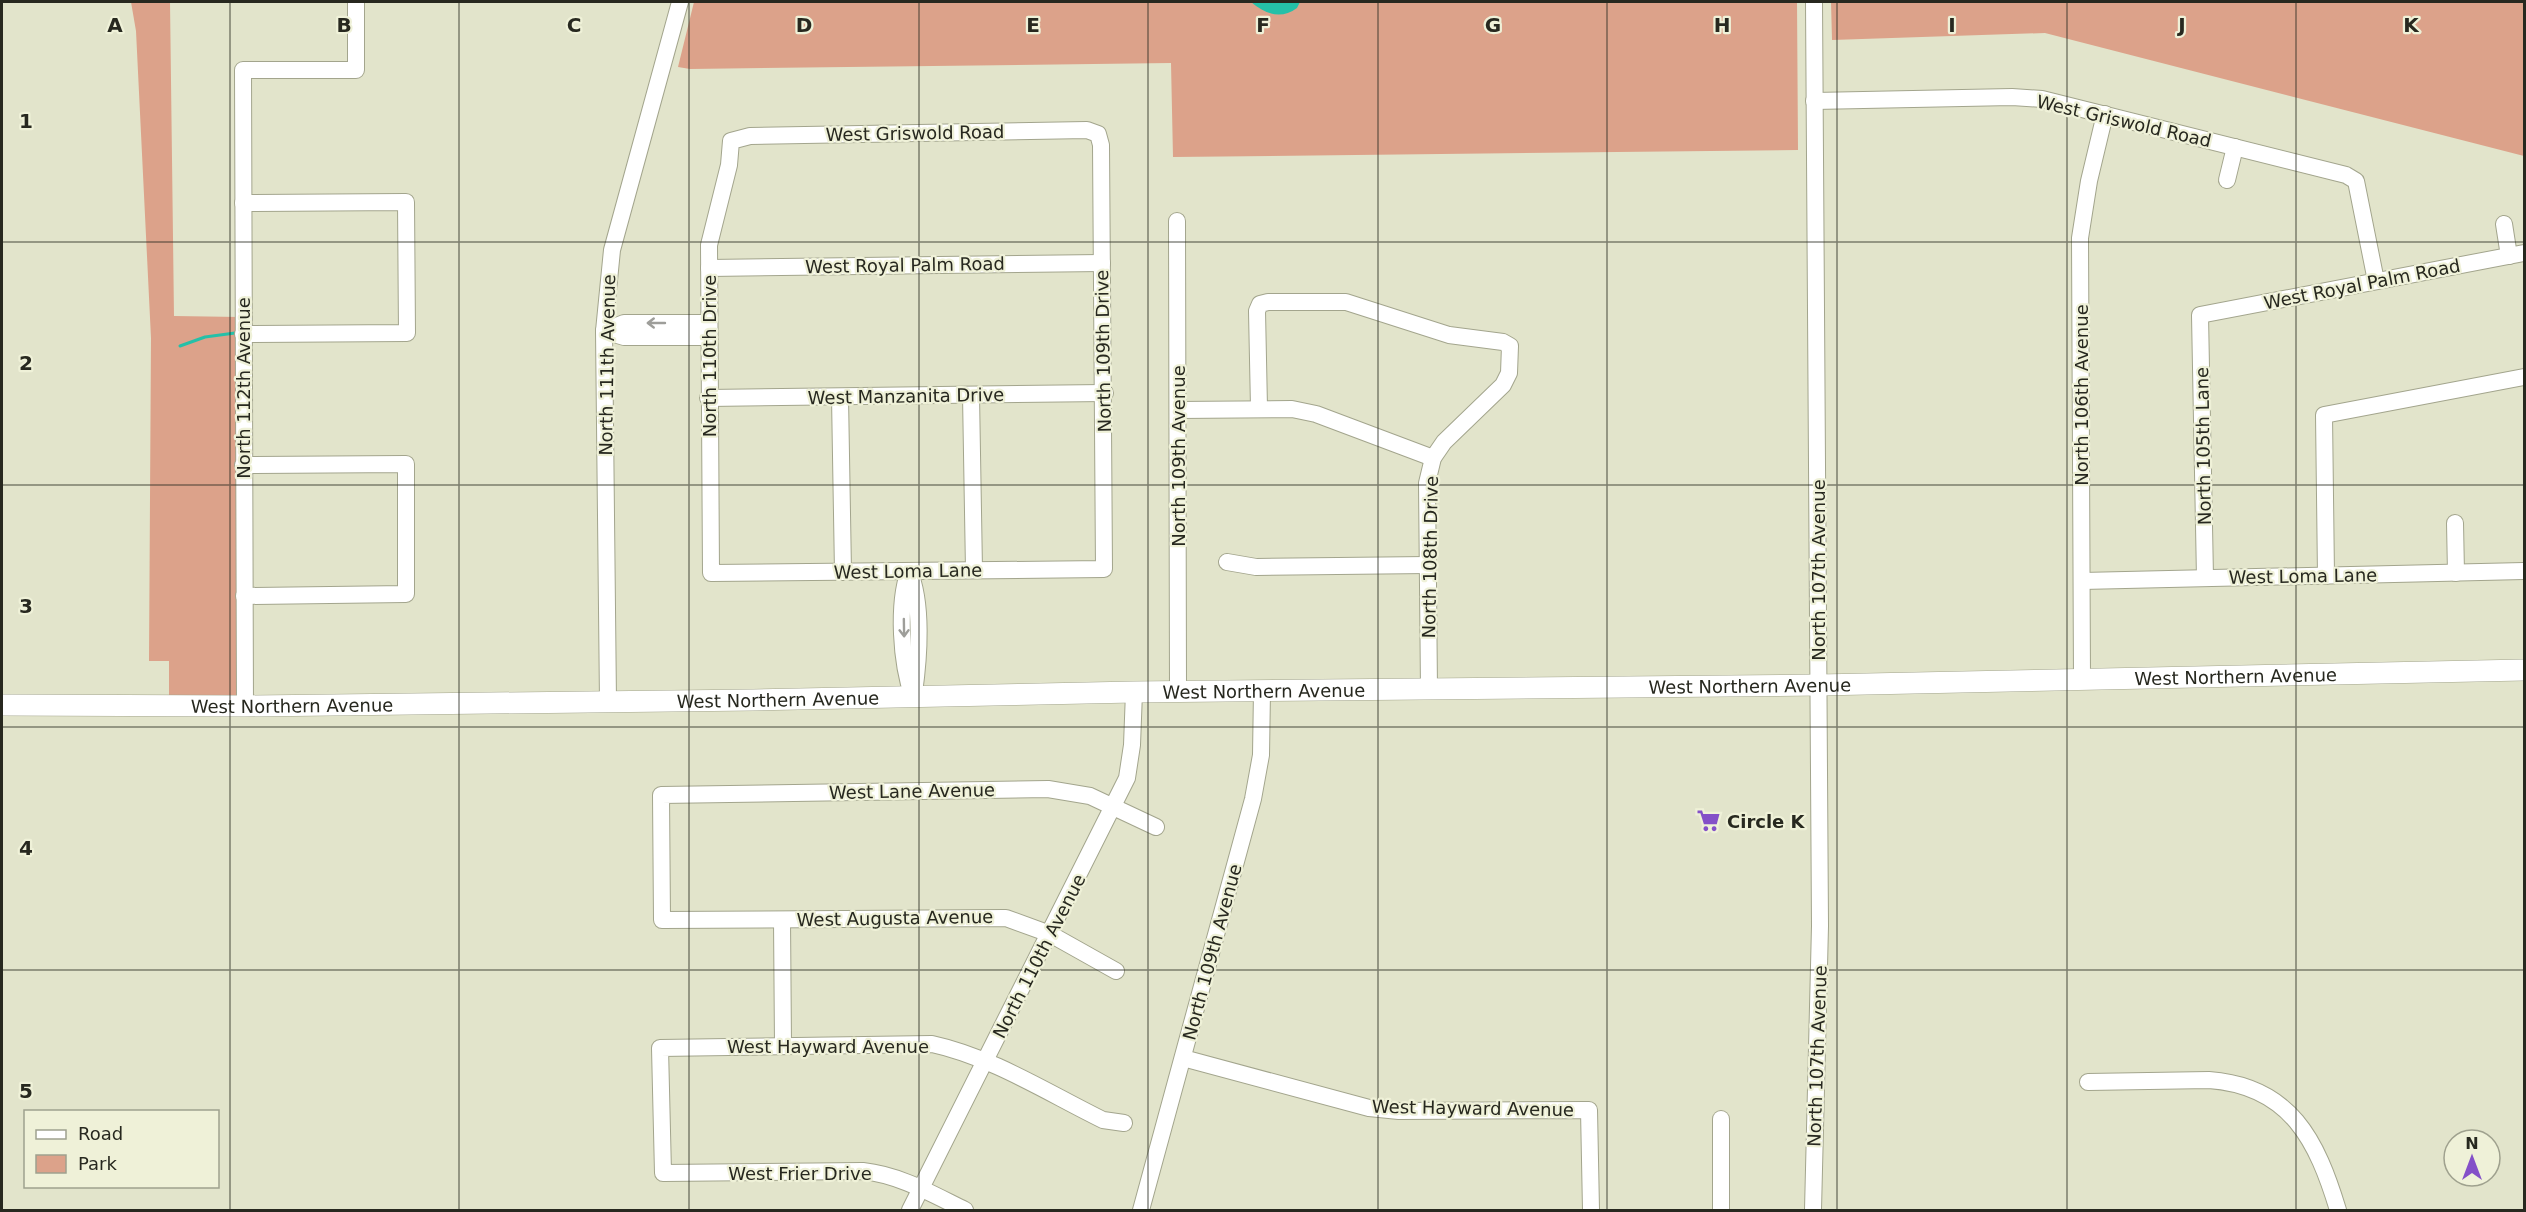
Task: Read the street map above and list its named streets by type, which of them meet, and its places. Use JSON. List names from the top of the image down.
{
  "streets": {
    "main road": ["West Northern Avenue"],
    "street": [
      "West Griswold Road",
      "West Royal Palm Road",
      "North 109th Drive",
      "North 110th Drive",
      "North 111th Avenue",
      "North 112th Avenue",
      "North 106th Avenue",
      "West Manzanita Drive",
      "North 105th Lane",
      "North 109th Avenue",
      "North 108th Drive",
      "North 107th Avenue",
      "West Loma Lane",
      "West Lane Avenue",
      "West Augusta Avenue",
      "North 110th Avenue",
      "West Hayward Avenue",
      "West Frier Drive"
    ]
  },
  "crossings": [
    ["West Griswold Road", "West Royal Palm Road"],
    ["West Griswold Road", "North 109th Drive"],
    ["West Griswold Road", "North 110th Drive"],
    ["West Griswold Road", "North 106th Avenue"],
    ["West Griswold Road", "North 107th Avenue"],
    ["West Royal Palm Road", "North 109th Drive"],
    ["West Royal Palm Road", "North 110th Drive"],
    ["West Royal Palm Road", "North 105th Lane"],
    ["North 109th Drive", "West Manzanita Drive"],
    ["North 109th Drive", "West Loma Lane"],
    ["North 110th Drive", "West Manzanita Drive"],
    ["North 110th Drive", "West Loma Lane"],
    ["North 111th Avenue", "West Northern Avenue"],
    ["North 112th Avenue", "West Northern Avenue"],
    ["North 106th Avenue", "West Loma Lane"],
    ["North 106th Avenue", "West Northern Avenue"],
    ["North 105th Lane", "West Loma Lane"],
    ["North 109th Avenue", "West Northern Avenue"],
    ["North 109th Avenue", "West Hayward Avenue"],
    ["North 108th Drive", "West Northern Avenue"],
    ["North 107th Avenue", "West Northern Avenue"],
    ["West Northern Avenue", "North 110th Avenue"],
    ["West Lane Avenue", "West Augusta Avenue"],
    ["West Lane Avenue", "North 110th Avenue"],
    ["West Augusta Avenue", "North 110th Avenue"],
    ["North 110th Avenue", "West Hayward Avenue"],
    ["North 110th Avenue", "West Frier Drive"],
    ["West Hayward Avenue", "West Frier Drive"]
  ],
  "places": {
    "supermarket": ["Circle K"]
  },
  "legend": ["Road", "Park"],
  "north": "top",
  "grid": {
    "columns": [
      "A",
      "B",
      "C",
      "D",
      "E",
      "F",
      "G",
      "H",
      "I",
      "J",
      "K"
    ],
    "rows": [
      "1",
      "2",
      "3",
      "4",
      "5"
    ]
  }
}
